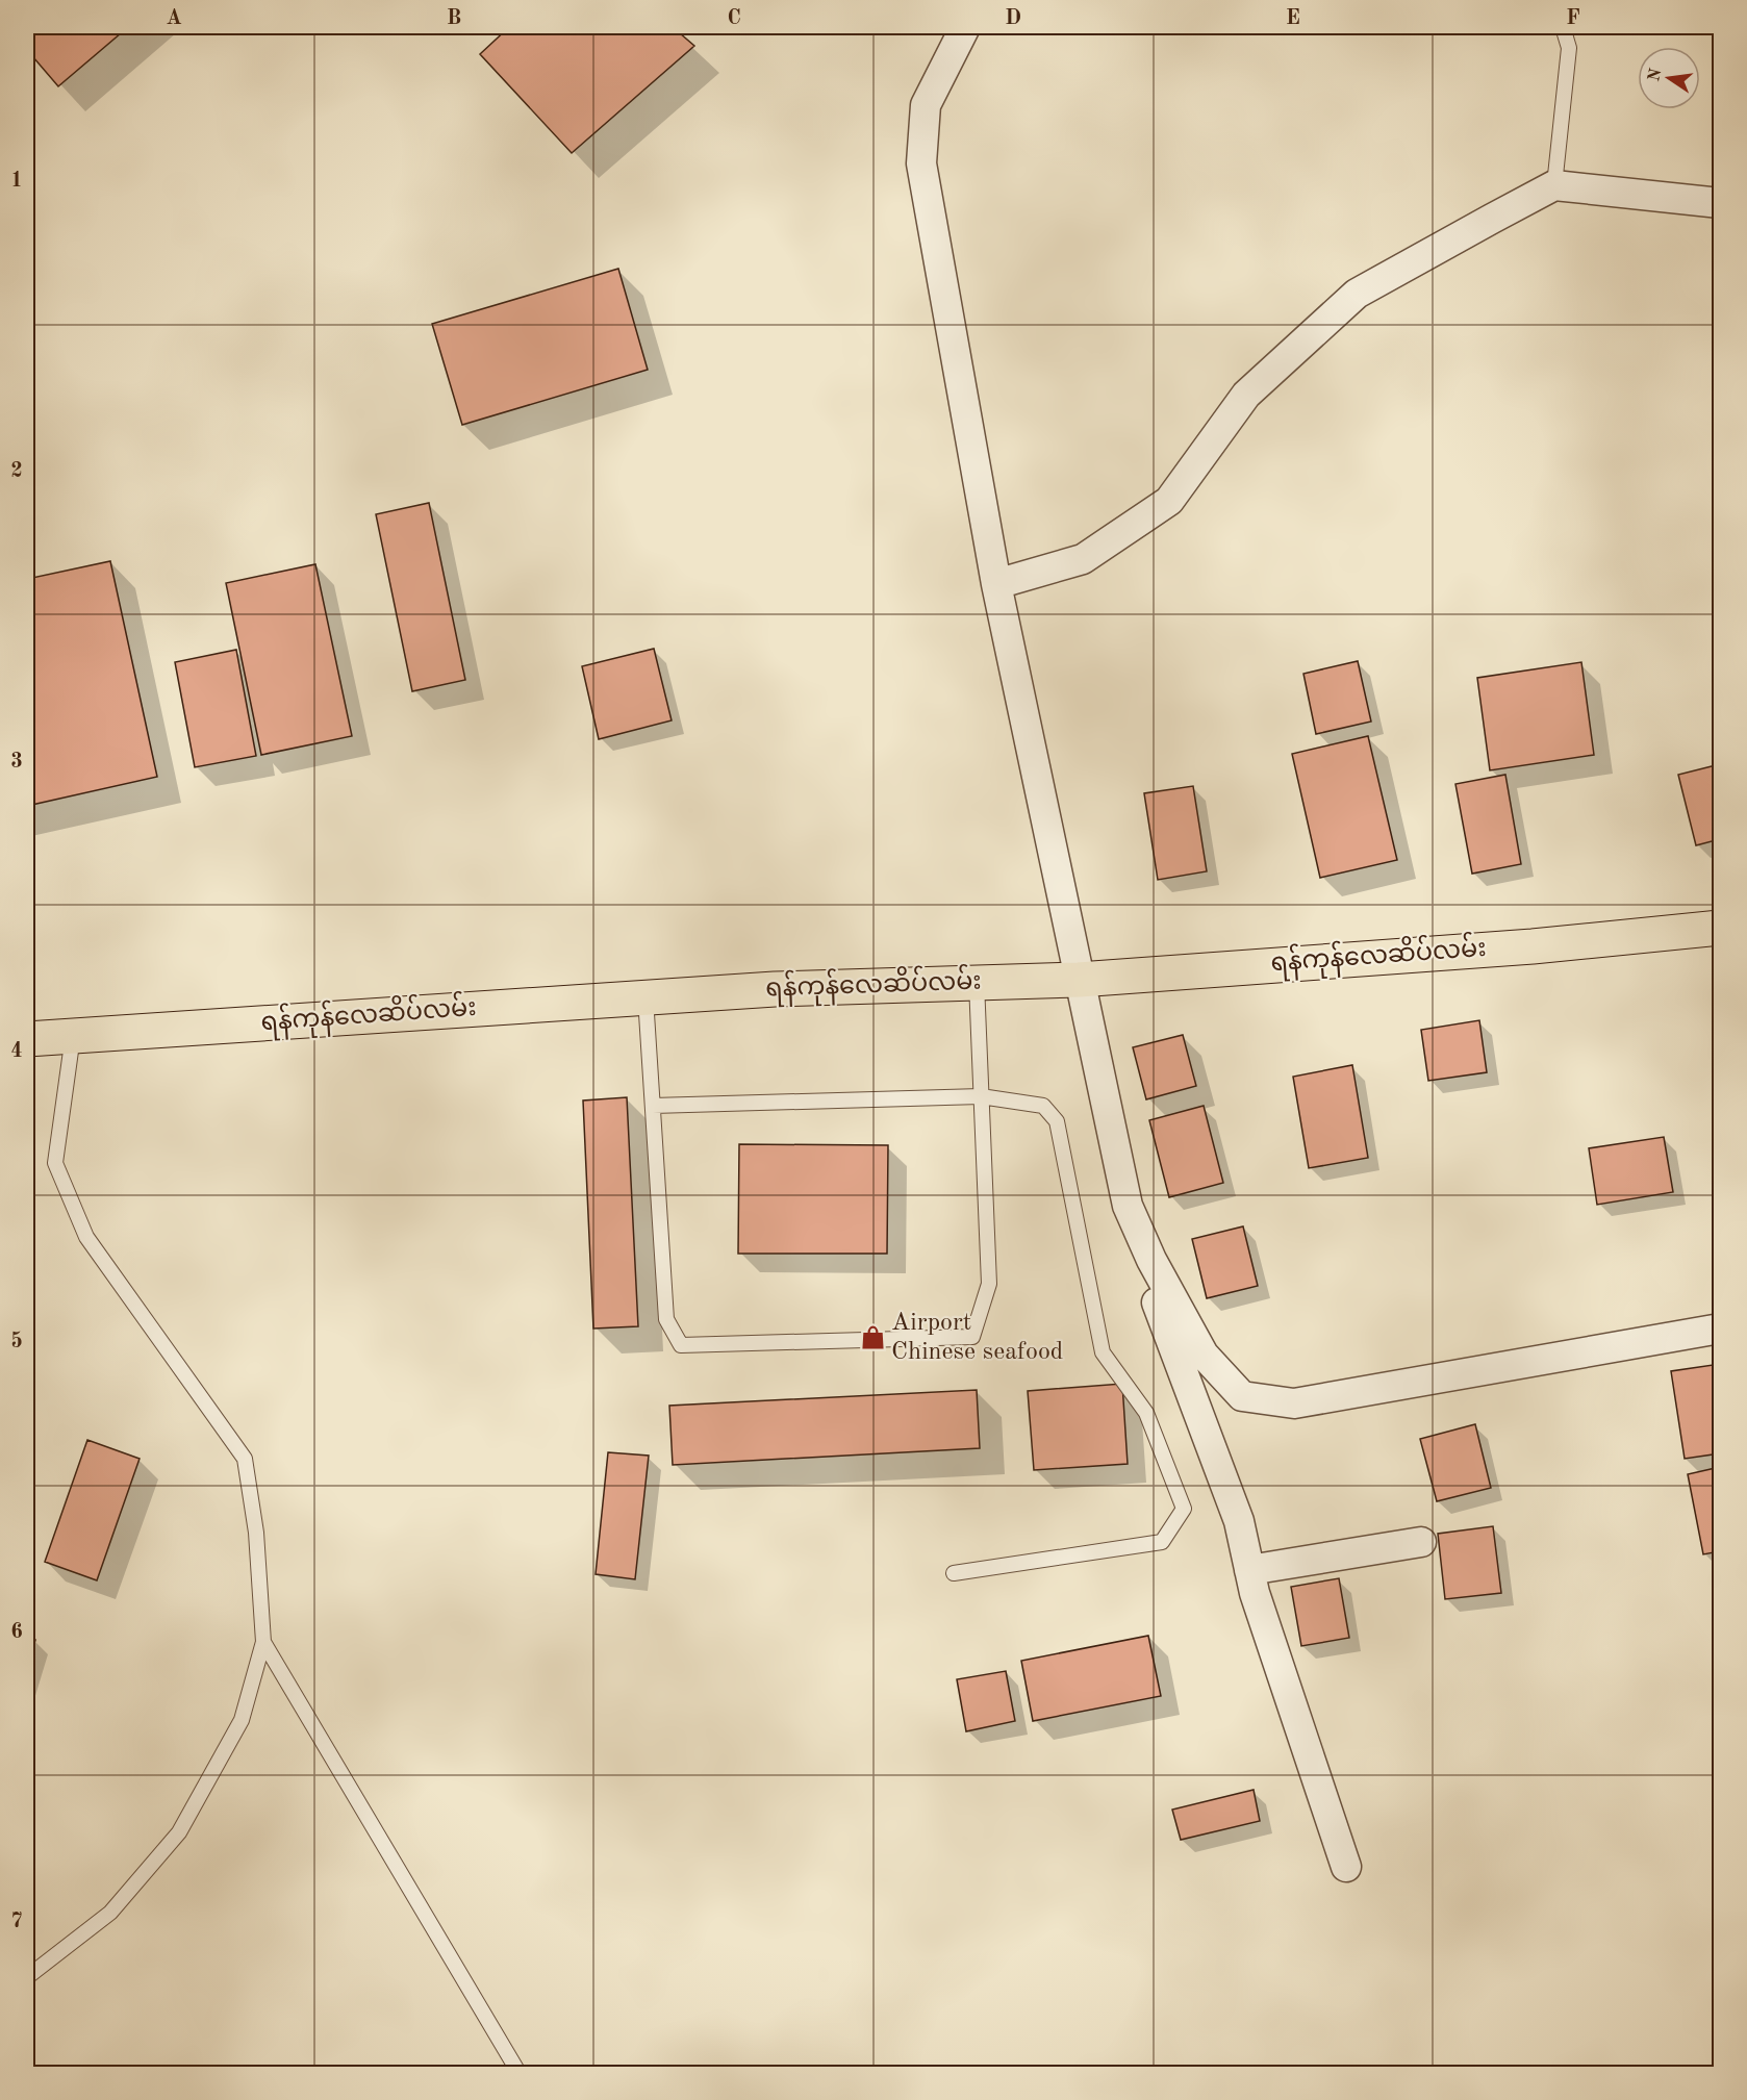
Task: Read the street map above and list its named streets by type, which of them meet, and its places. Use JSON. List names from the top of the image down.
{
  "streets": {
    "main road": ["ရန်ကုန်လေဆိပ်လမ်း"]
  },
  "places": {
    "shop": ["Airport Chinese seafood"]
  },
  "north": "left",
  "grid": {
    "columns": [
      "A",
      "B",
      "C",
      "D",
      "E",
      "F"
    ],
    "rows": [
      "1",
      "2",
      "3",
      "4",
      "5",
      "6",
      "7"
    ]
  }
}
